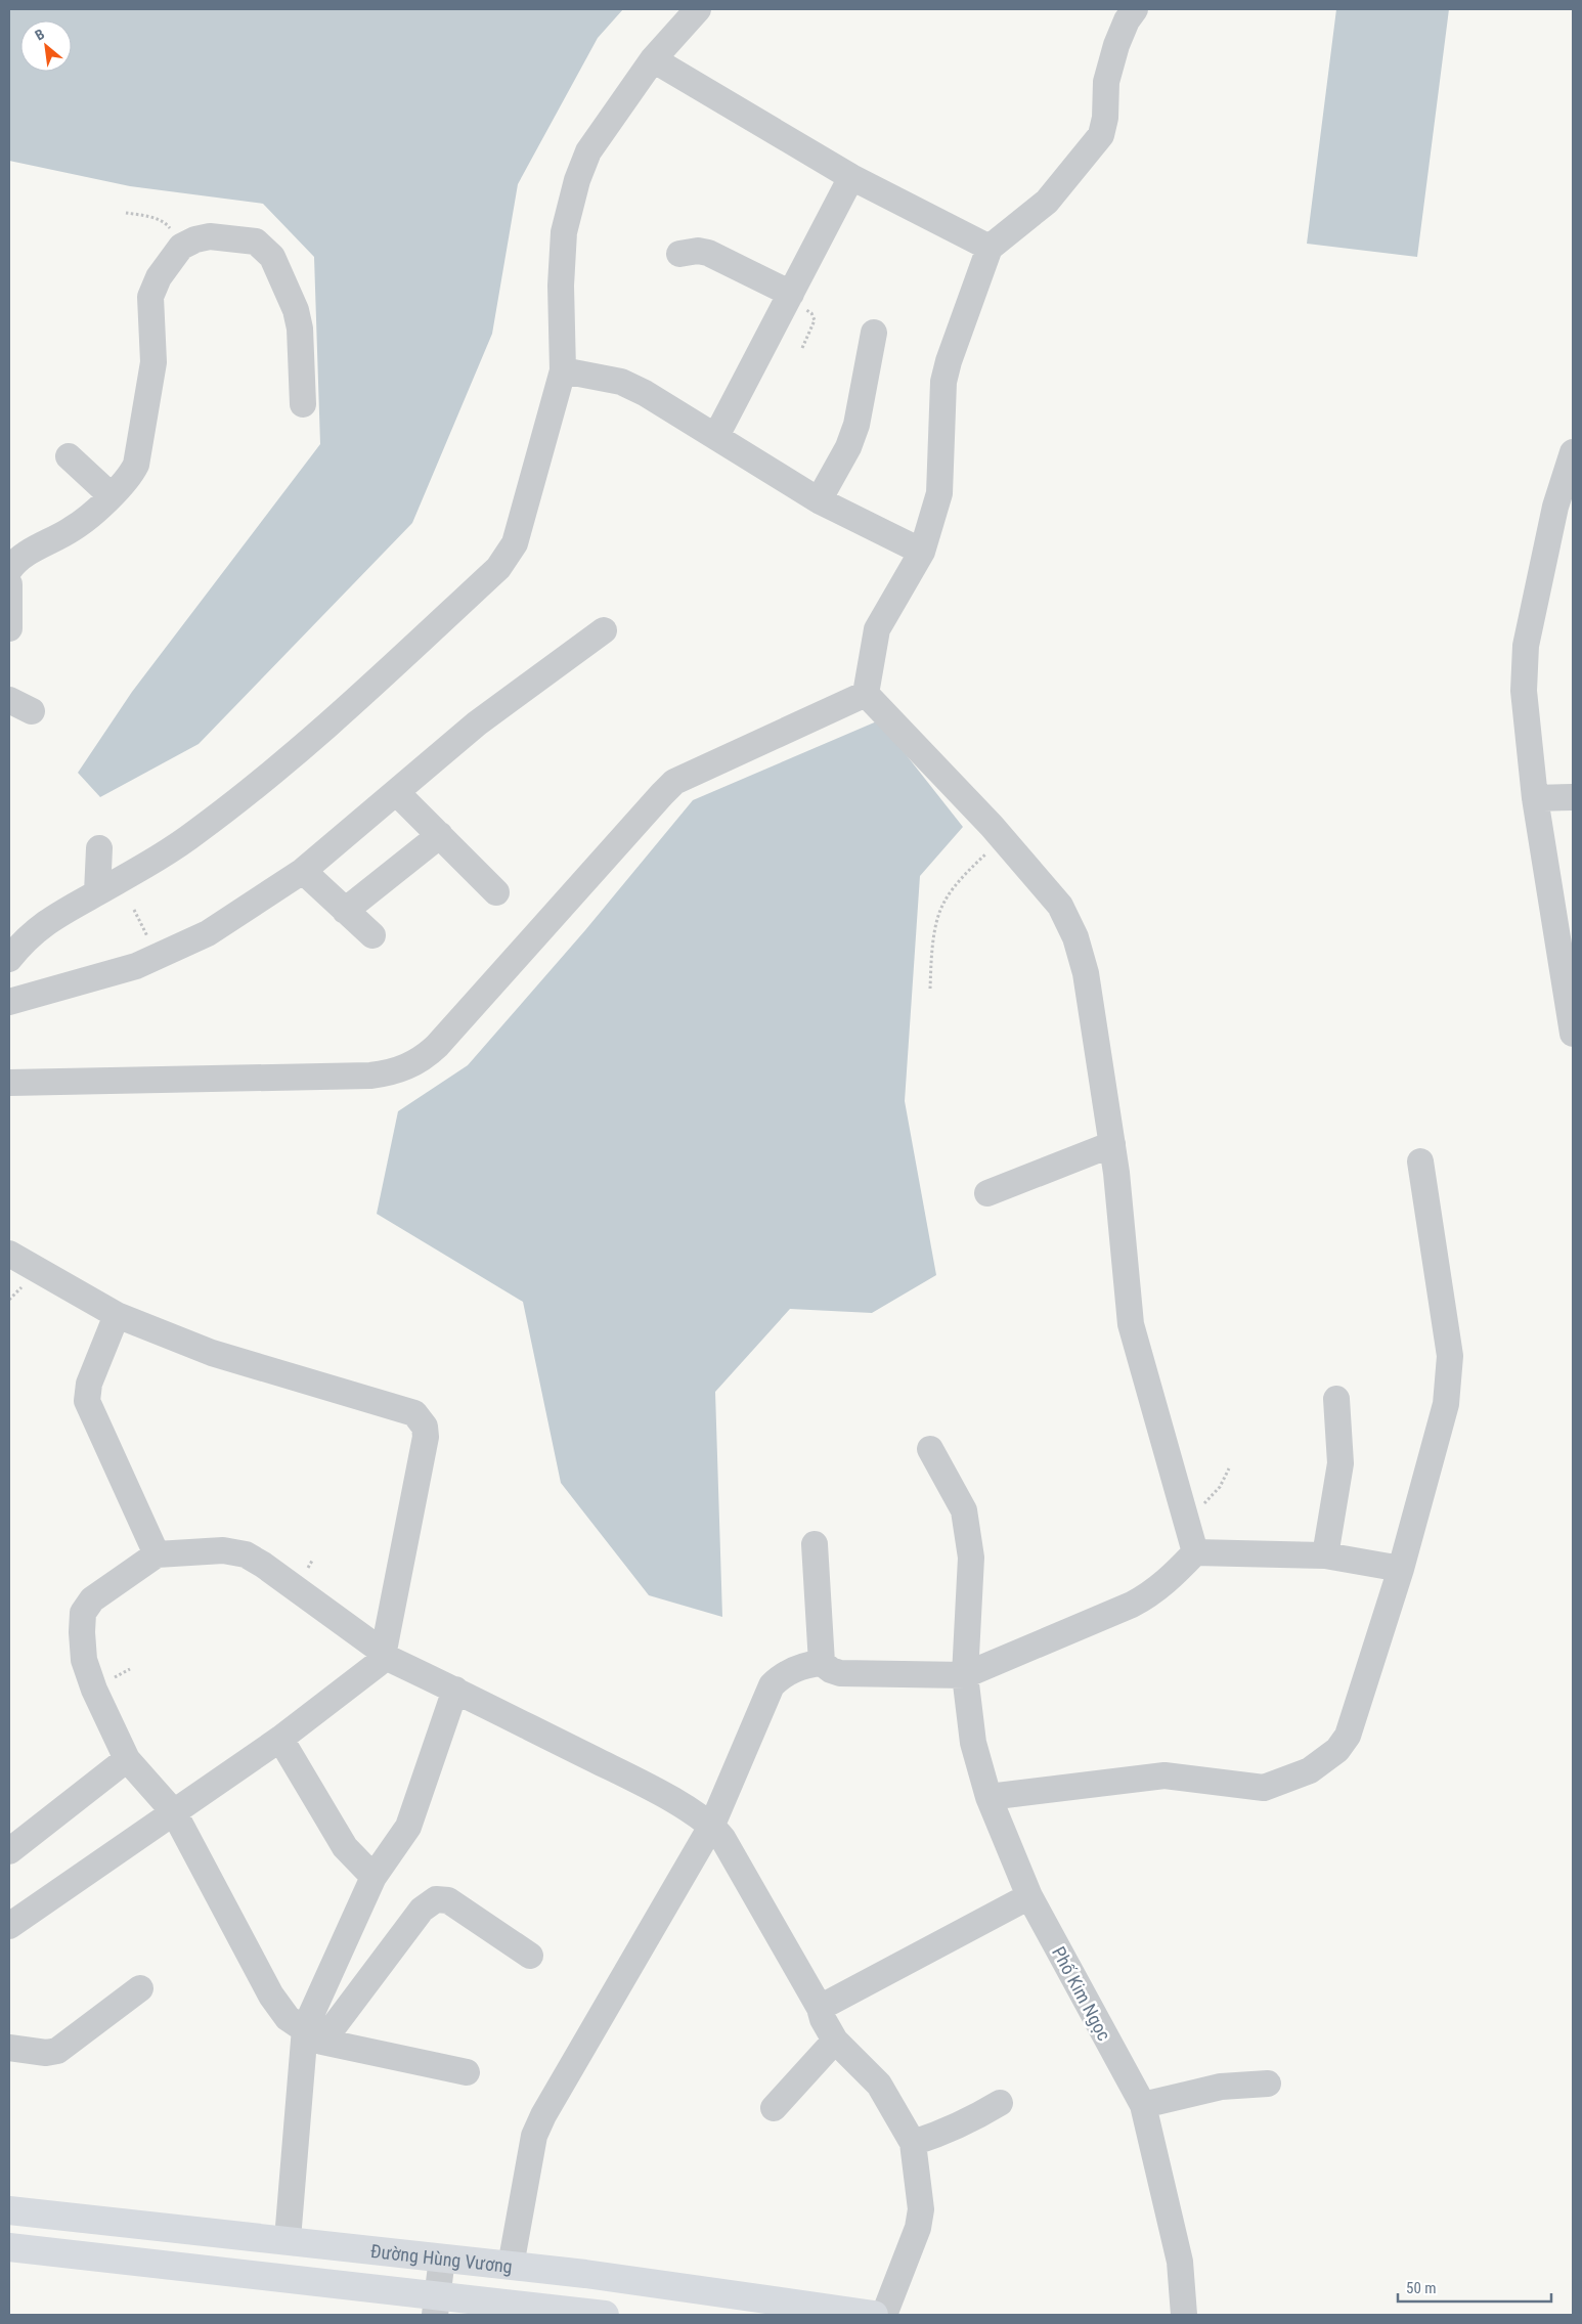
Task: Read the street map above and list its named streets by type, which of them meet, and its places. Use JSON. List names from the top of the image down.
{
  "streets": {
    "main road": ["Đường Hùng Vương"],
    "street": ["Phố Kim Ngọc"]
  },
  "scale_bar": "50 m",
  "north": "top left"
}
